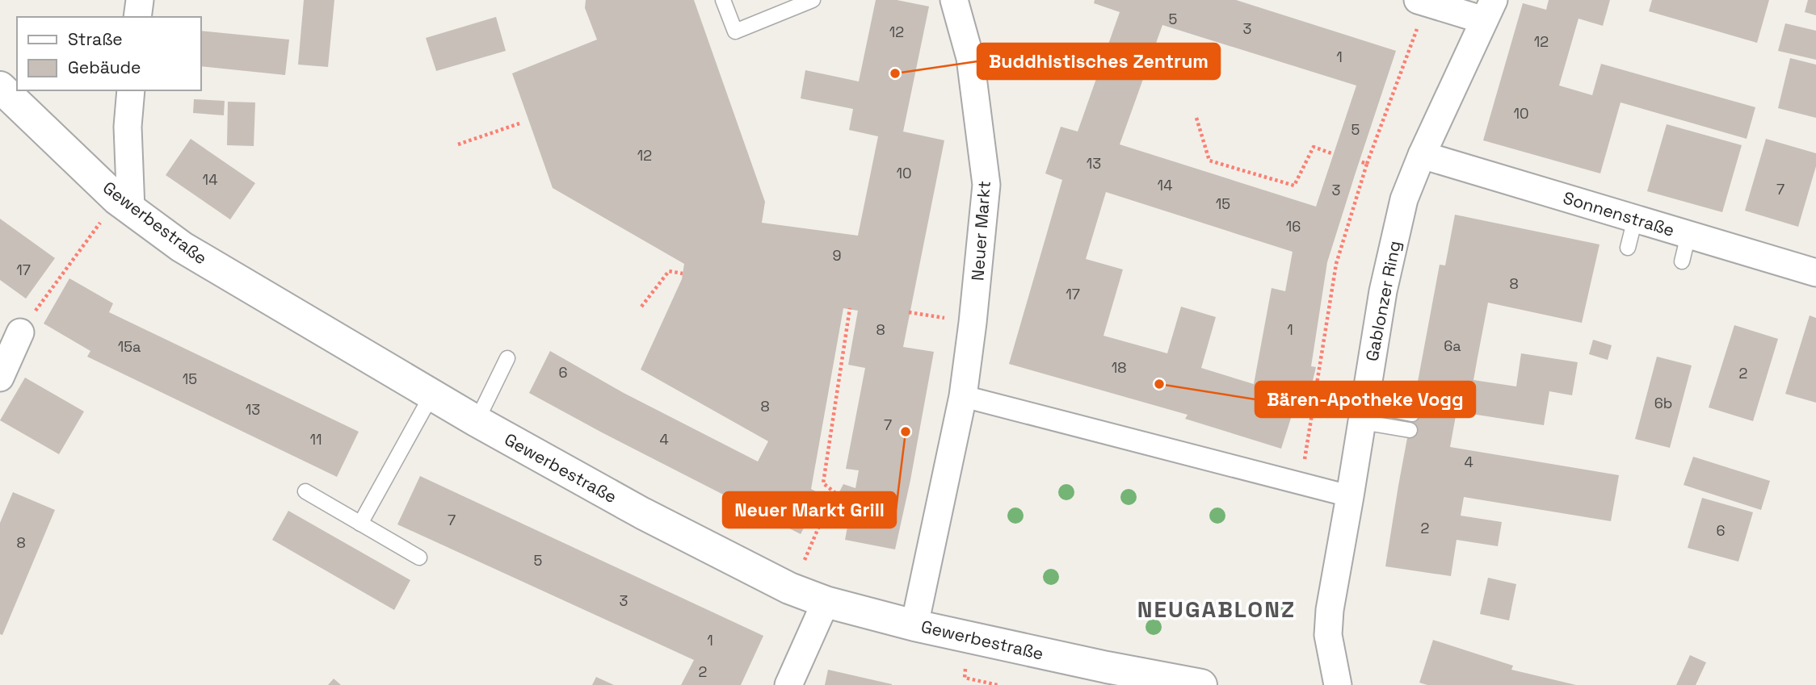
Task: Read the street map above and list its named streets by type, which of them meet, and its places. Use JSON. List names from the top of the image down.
{
  "streets": {
    "street": [
      "Sonnenstraße",
      "Gewerbestraße",
      "Neuer Markt",
      "Gablonzer Ring"
    ]
  },
  "crossings": [
    ["Sonnenstraße", "Gablonzer Ring"],
    ["Gewerbestraße", "Neuer Markt"]
  ],
  "districts": ["NEUGABLONZ"],
  "places": ["Buddhistisches Zentrum", "Bären-Apotheke Vogg", "Neuer Markt Grill"],
  "house_numbers": [
    "5",
    "3",
    "12",
    "12",
    "1",
    "10",
    "5",
    "12",
    "13",
    "10",
    "14",
    "14",
    "7",
    "3",
    "15",
    "16",
    "9",
    "17",
    "8",
    "17",
    "8",
    "1",
    "6a",
    "15a",
    "18",
    "6",
    "2",
    "15",
    "6b",
    "8",
    "13",
    "7",
    "11",
    "4",
    "4",
    "7",
    "2",
    "6",
    "8",
    "5",
    "3",
    "1",
    "2"
  ],
  "legend": ["Straße", "Gebäude"]
}
